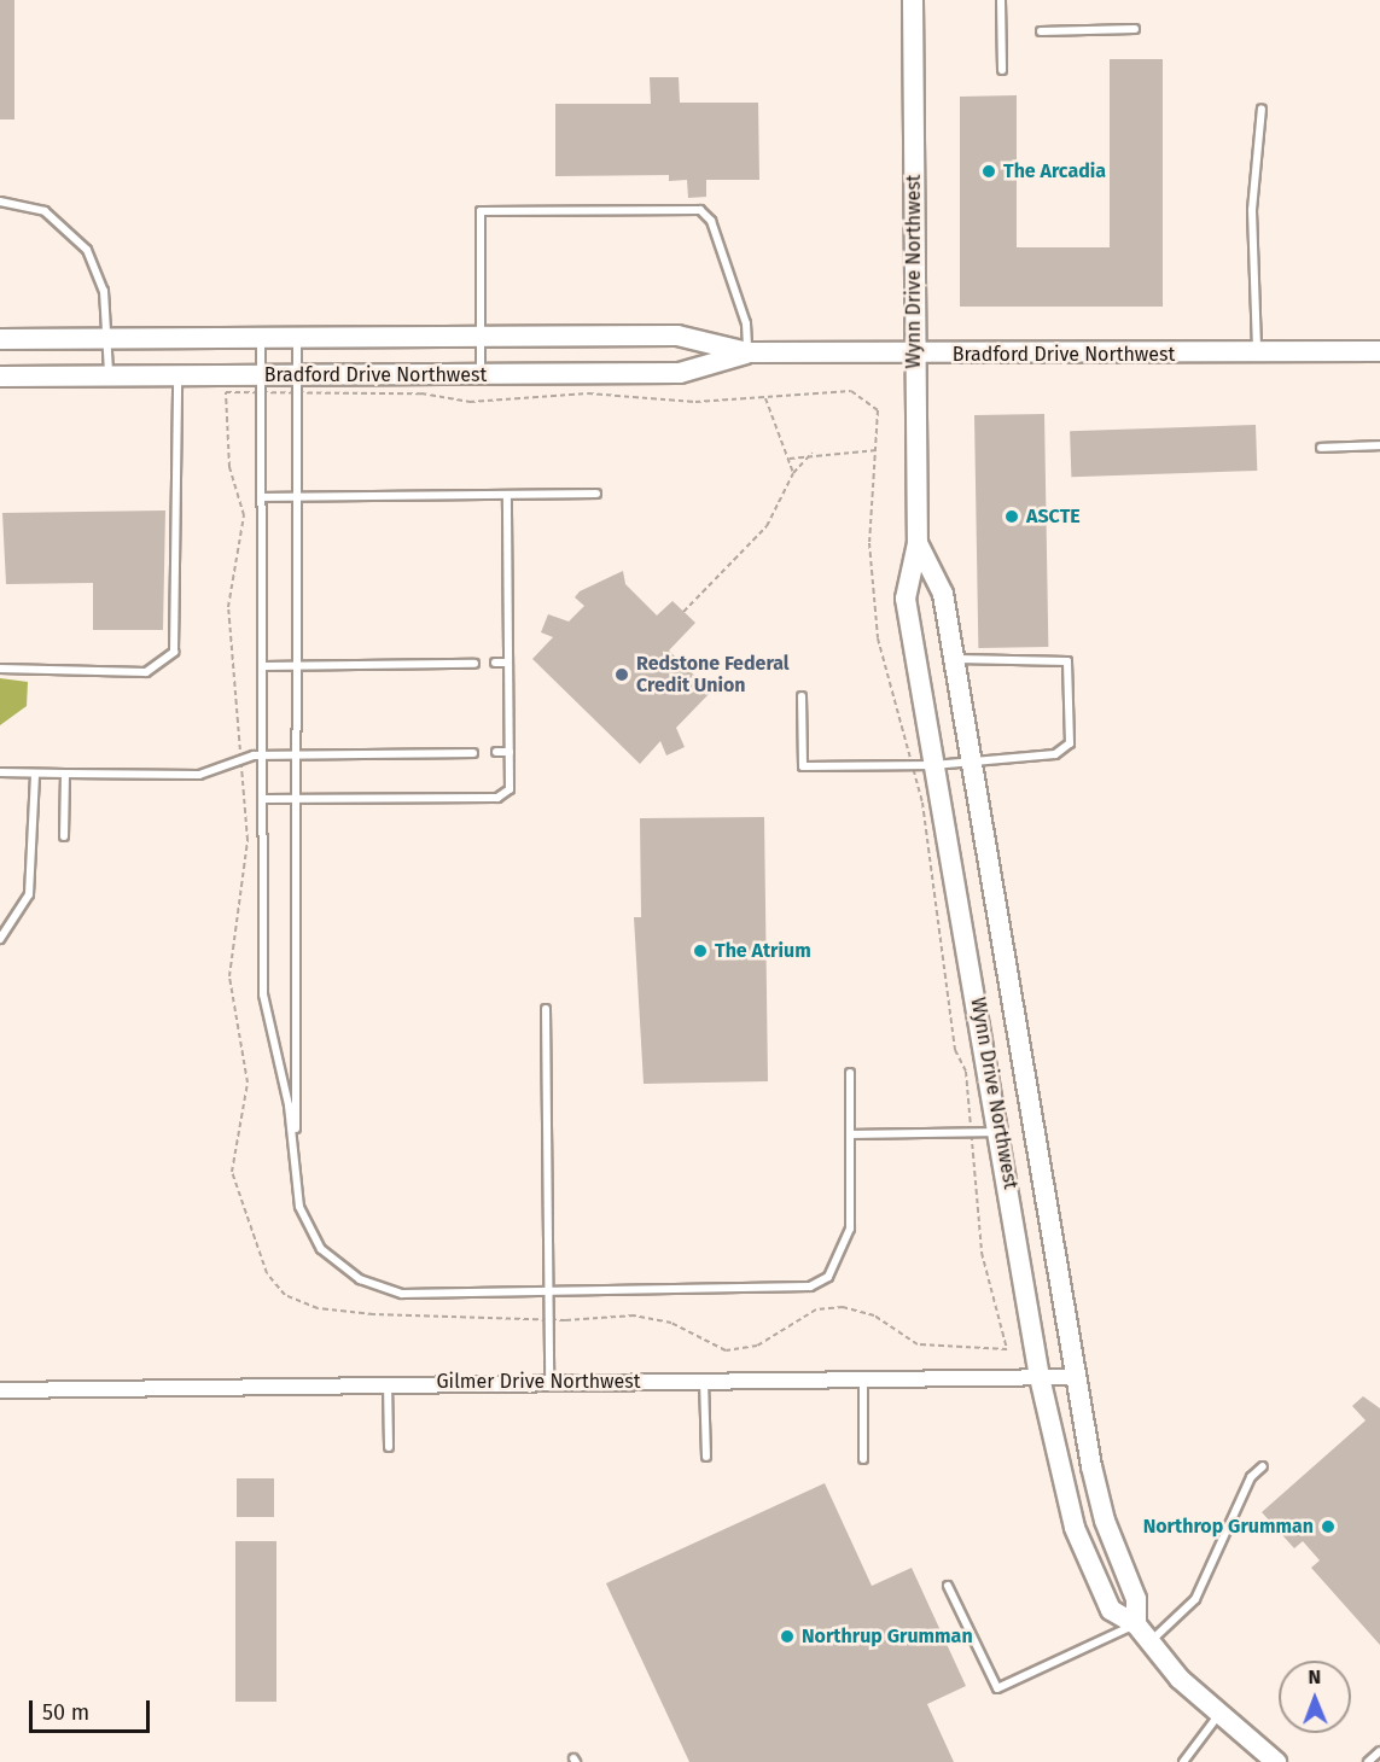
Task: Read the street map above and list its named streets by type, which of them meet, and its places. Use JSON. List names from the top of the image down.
{
  "streets": {
    "street": ["Wynn Drive Northwest", "Bradford Drive Northwest", "Gilmer Drive Northwest"]
  },
  "crossings": [
    ["Wynn Drive Northwest", "Bradford Drive Northwest"],
    ["Wynn Drive Northwest", "Gilmer Drive Northwest"]
  ],
  "places": [
    "The Arcadia",
    "ASCTE",
    "Redstone Federal Credit Union",
    "The Atrium",
    "Northrop Grumman",
    "Northrup Grumman"
  ],
  "scale_bar": "50 m",
  "north": "top"
}
